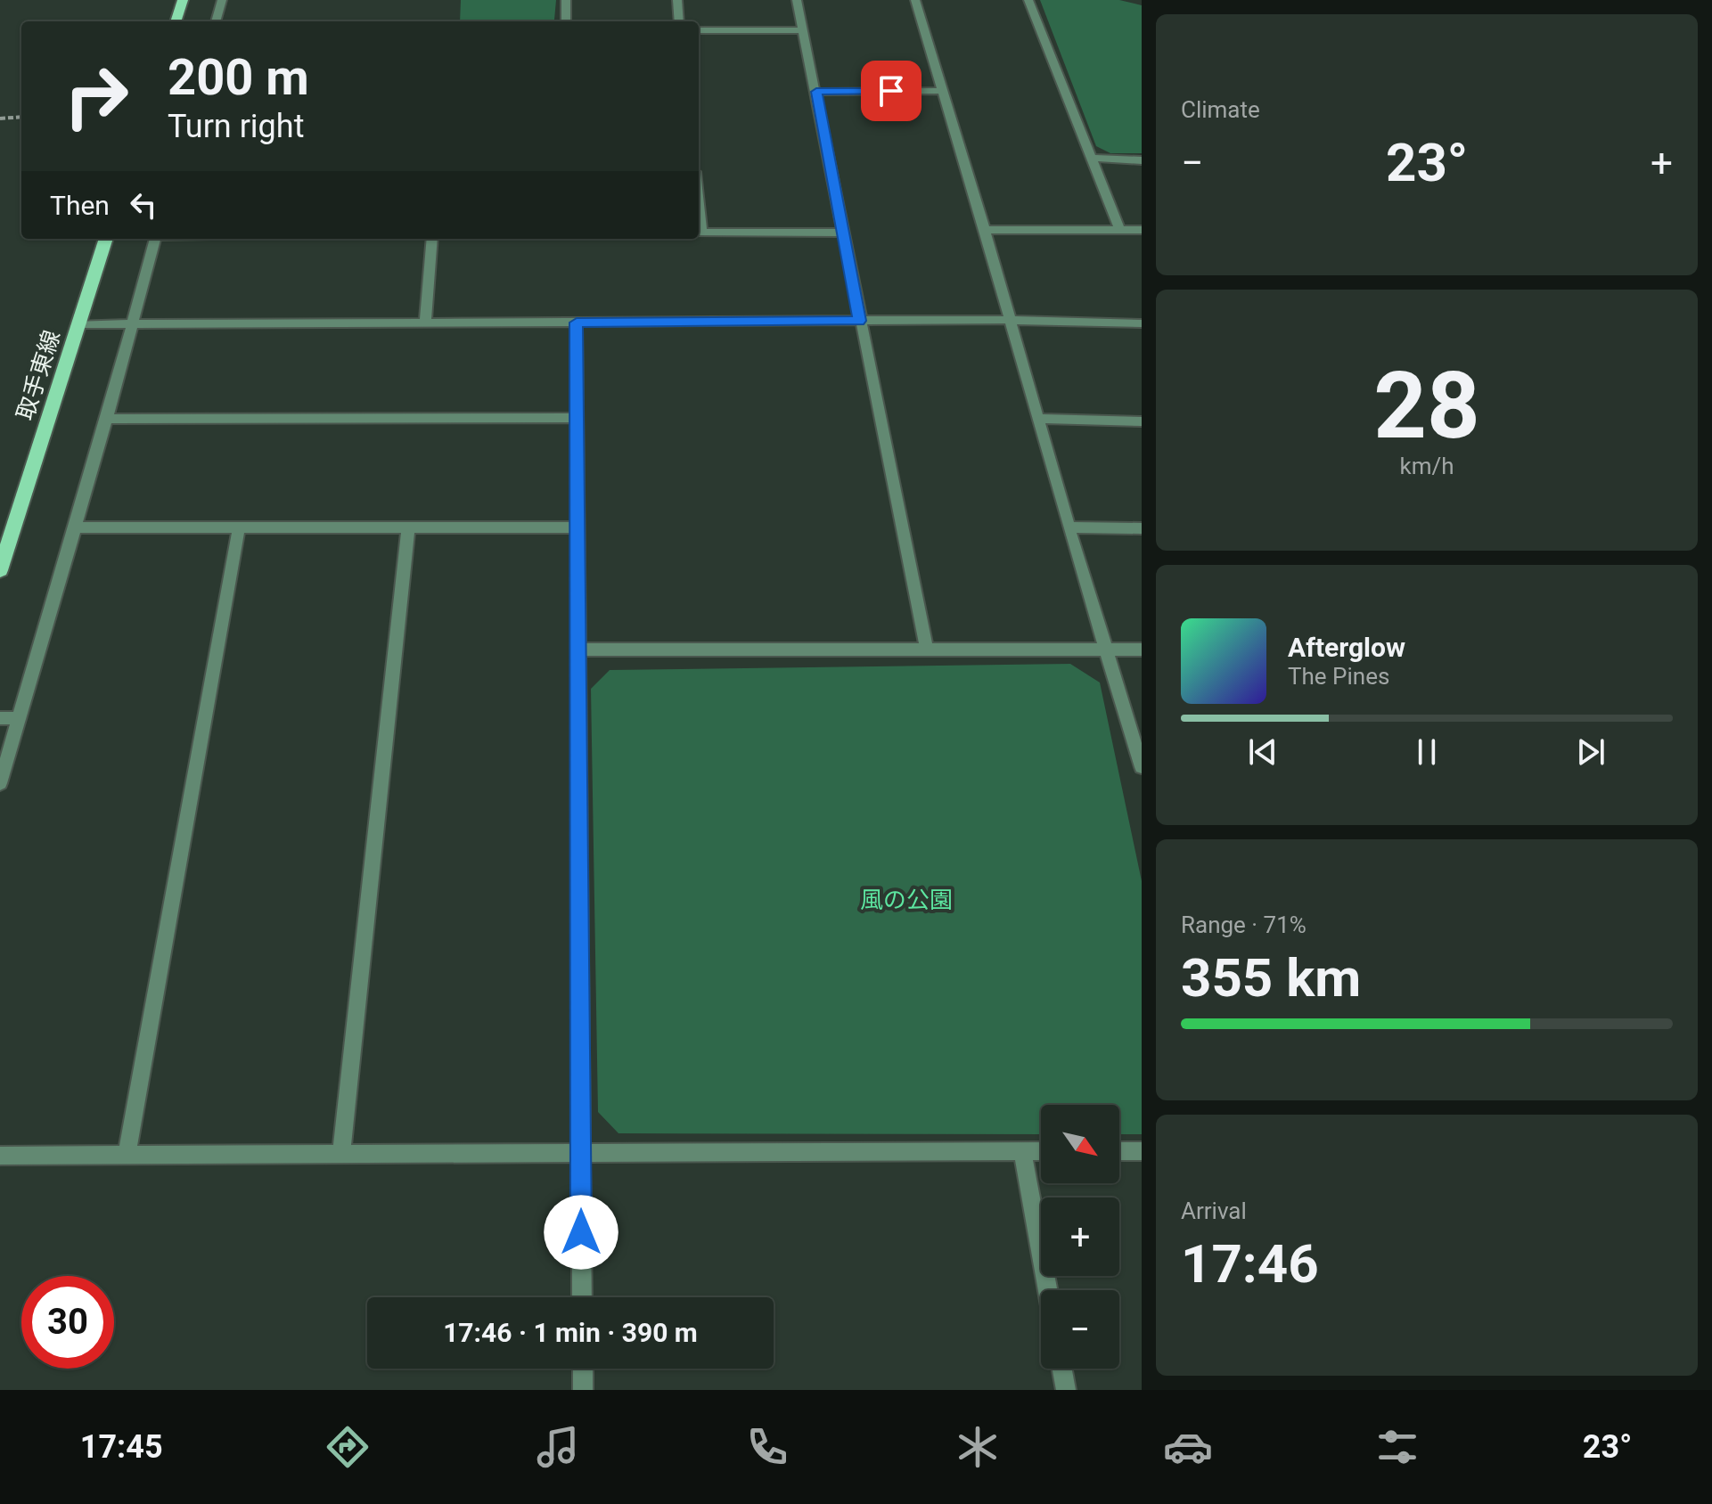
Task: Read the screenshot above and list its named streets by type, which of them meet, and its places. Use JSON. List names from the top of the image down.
{
  "streets": {
    "main road": ["取手東線"]
  },
  "parks": ["風の公園"],
  "north": "bottom right",
  "page": {
    "tile": [
      "Climate",
      ["28", "km/h"],
      ["Range · 71%", "355 km"],
      ["Arrival", "17:46"]
    ],
    "turn": ["200 m", "Turn right"],
    "heat": ["−", "23°", "+"],
    "then": "Then",
    "song": ["Afterglow", "The Pines"],
    "map_buttons": ["+", "−"],
    "limit": "30",
    "trip": "17:46 · 1 min · 390 m",
    "tabs": ["17:45", "23°"]
  }
}
